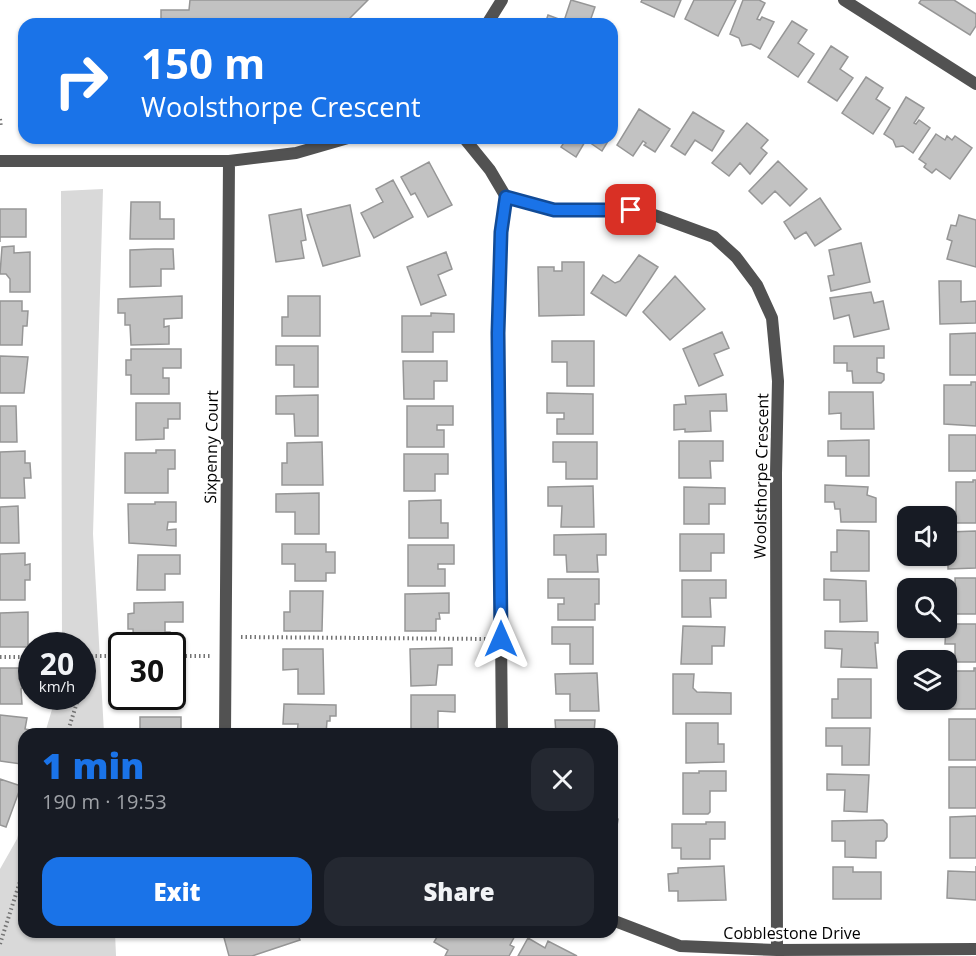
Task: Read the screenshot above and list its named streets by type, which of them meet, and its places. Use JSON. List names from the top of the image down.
{
  "streets": {
    "street": ["Sixpenny Court", "Woolsthorpe Crescent", "Cobblestone Drive"]
  },
  "crossings": [
    ["Woolsthorpe Crescent", "Cobblestone Drive"]
  ],
  "page": {
    "turn": ["150 m", "Woolsthorpe Crescent"],
    "speed": "20 km/h",
    "limit": "30",
    "heading": ["1 min", "190 m · 19:53"],
    "buttons": ["Exit", "Share"]
  }
}
